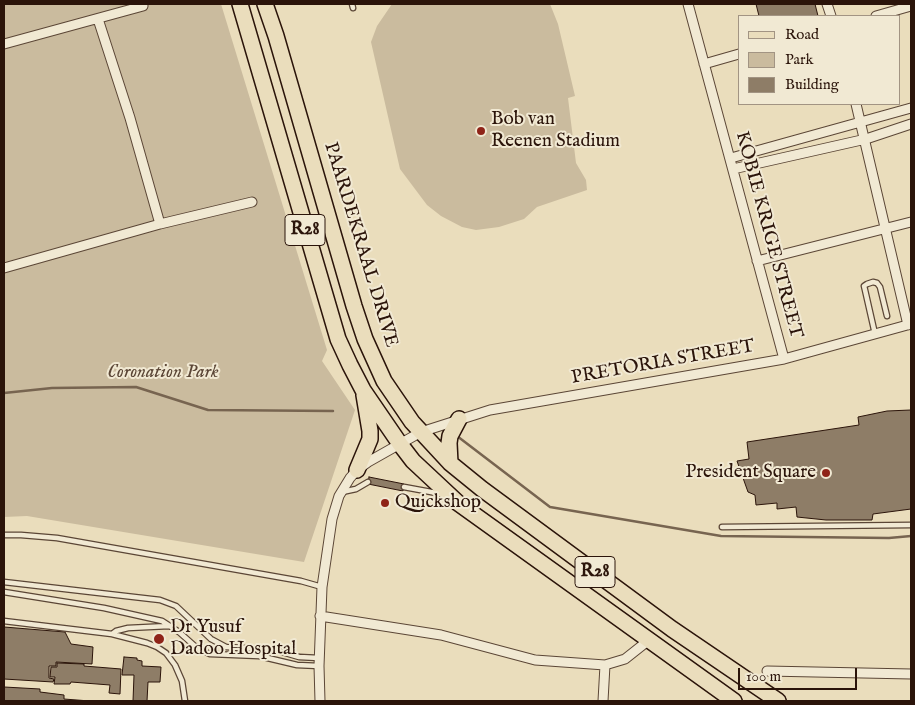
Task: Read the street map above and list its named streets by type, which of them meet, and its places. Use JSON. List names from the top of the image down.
{
  "streets": {
    "main road": ["R28", "PAARDEKRAAL DRIVE"],
    "street": ["KOBIE KRIGE STREET", "PRETORIA STREET"]
  },
  "crossings": [
    ["R28", "PRETORIA STREET"],
    ["KOBIE KRIGE STREET", "PRETORIA STREET"],
    ["PAARDEKRAAL DRIVE", "PRETORIA STREET"]
  ],
  "parks": ["Coronation Park"],
  "places": [
    "Bob van Reenen Stadium",
    "President Square",
    "Quickshop",
    "Dr Yusuf Dadoo Hospital"
  ],
  "legend": ["Road", "Park", "Building"],
  "scale_bar": "100 m"
}
